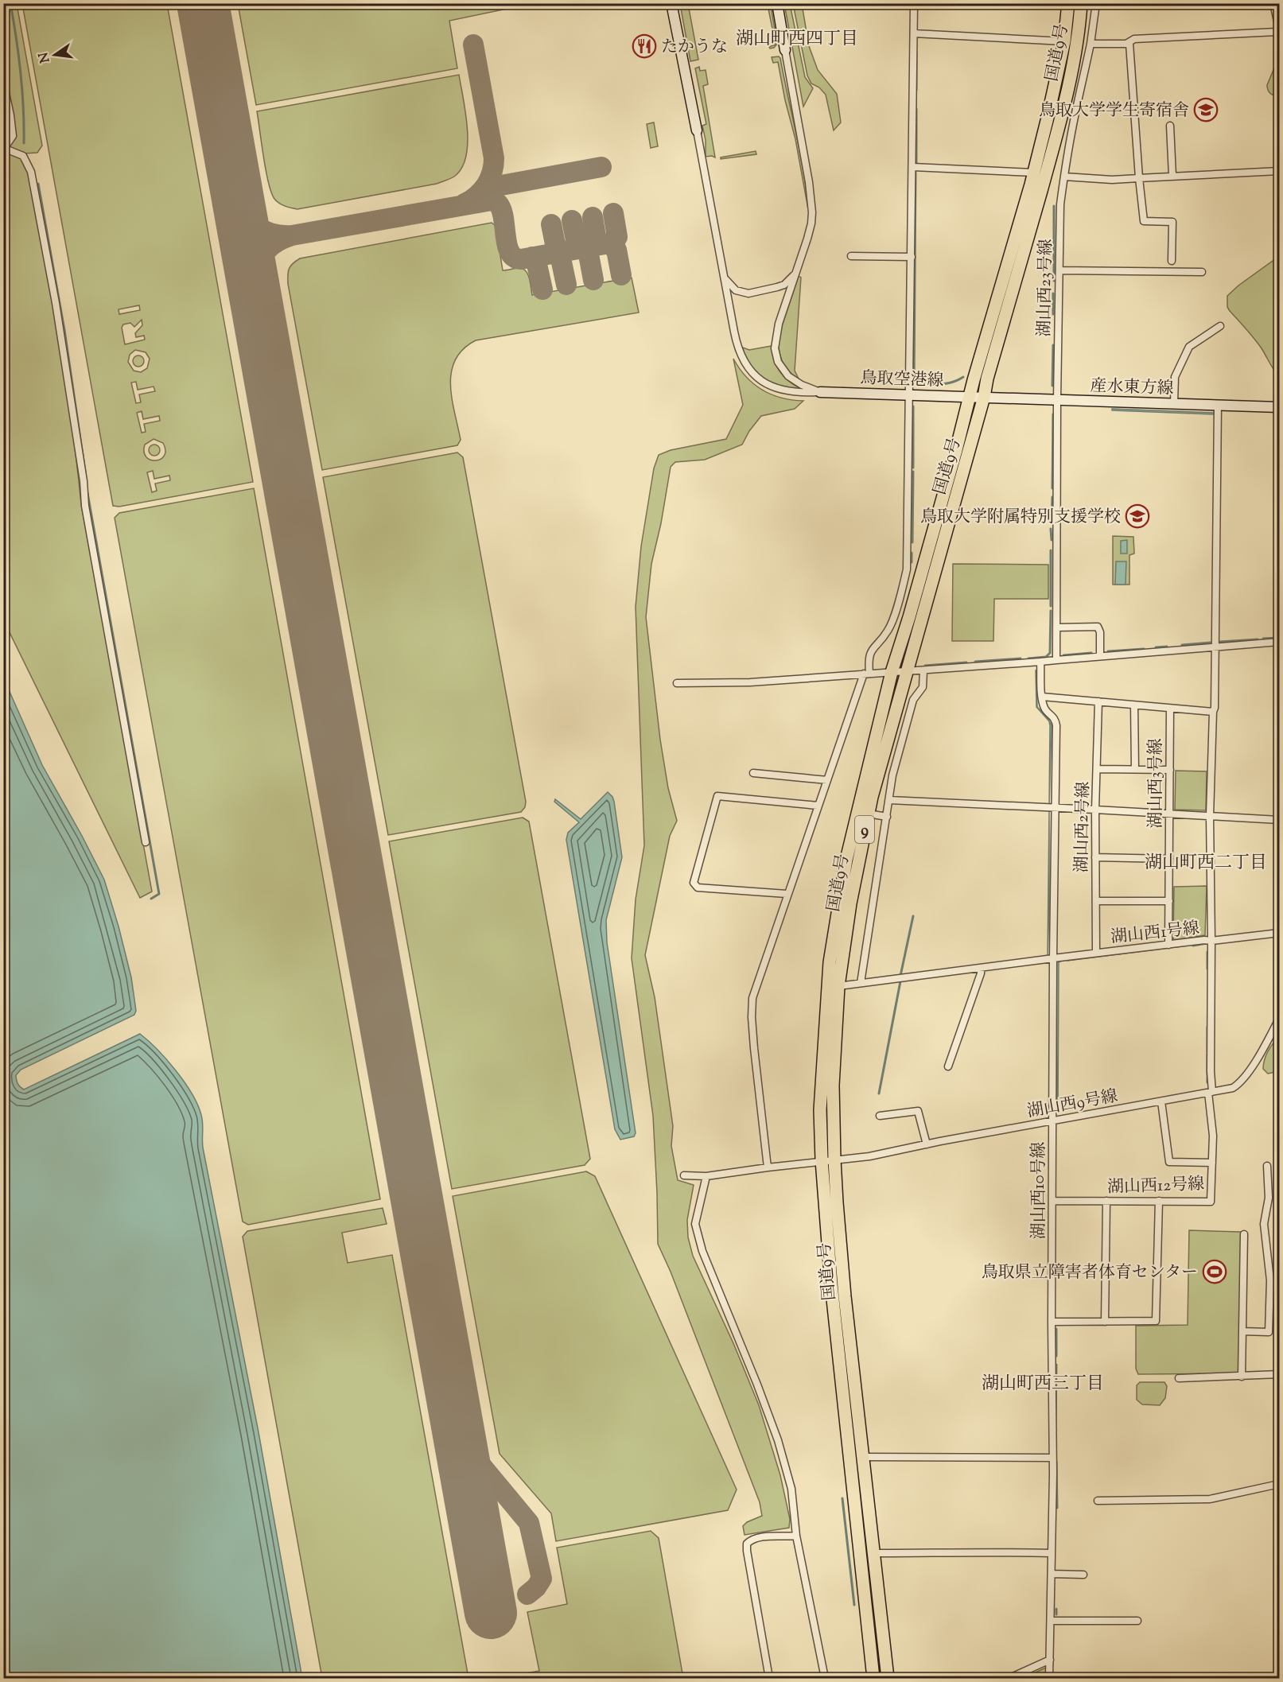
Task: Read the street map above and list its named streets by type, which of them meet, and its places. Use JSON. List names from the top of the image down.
{
  "streets": {
    "highway": ["国道9号", "9"],
    "street": [
      "湖山西23号線",
      "鳥取空港線",
      "産水東方線",
      "湖山西3号線",
      "湖山西2号線",
      "湖山西1号線",
      "湖山西9号線",
      "湖山西12号線",
      "湖山西10号線"
    ]
  },
  "crossings": [
    ["国道9号", "鳥取空港線"],
    ["国道9号", "産水東方線"],
    ["国道9号", "湖山西1号線"],
    ["国道9号", "湖山西9号線"],
    ["湖山西23号線", "産水東方線"],
    ["鳥取空港線", "産水東方線"],
    ["産水東方線", "湖山西1号線"],
    ["湖山西3号線", "湖山西1号線"],
    ["湖山西2号線", "湖山西1号線"],
    ["湖山西1号線", "湖山西12号線"],
    ["湖山西1号線", "湖山西10号線"],
    ["湖山西9号線", "湖山西12号線"],
    ["湖山西9号線", "湖山西10号線"],
    ["湖山西12号線", "湖山西10号線"]
  ],
  "districts": ["湖山町西四丁目", "湖山町西二丁目", "湖山町西三丁目"],
  "places": {
    "restaurant": ["たかうな"],
    "school or university": ["鳥取大学学生寄宿舎", "鳥取大学附属特別支援学校"],
    "sports": ["鳥取県立障害者体育センター"]
  },
  "north": "left"
}
